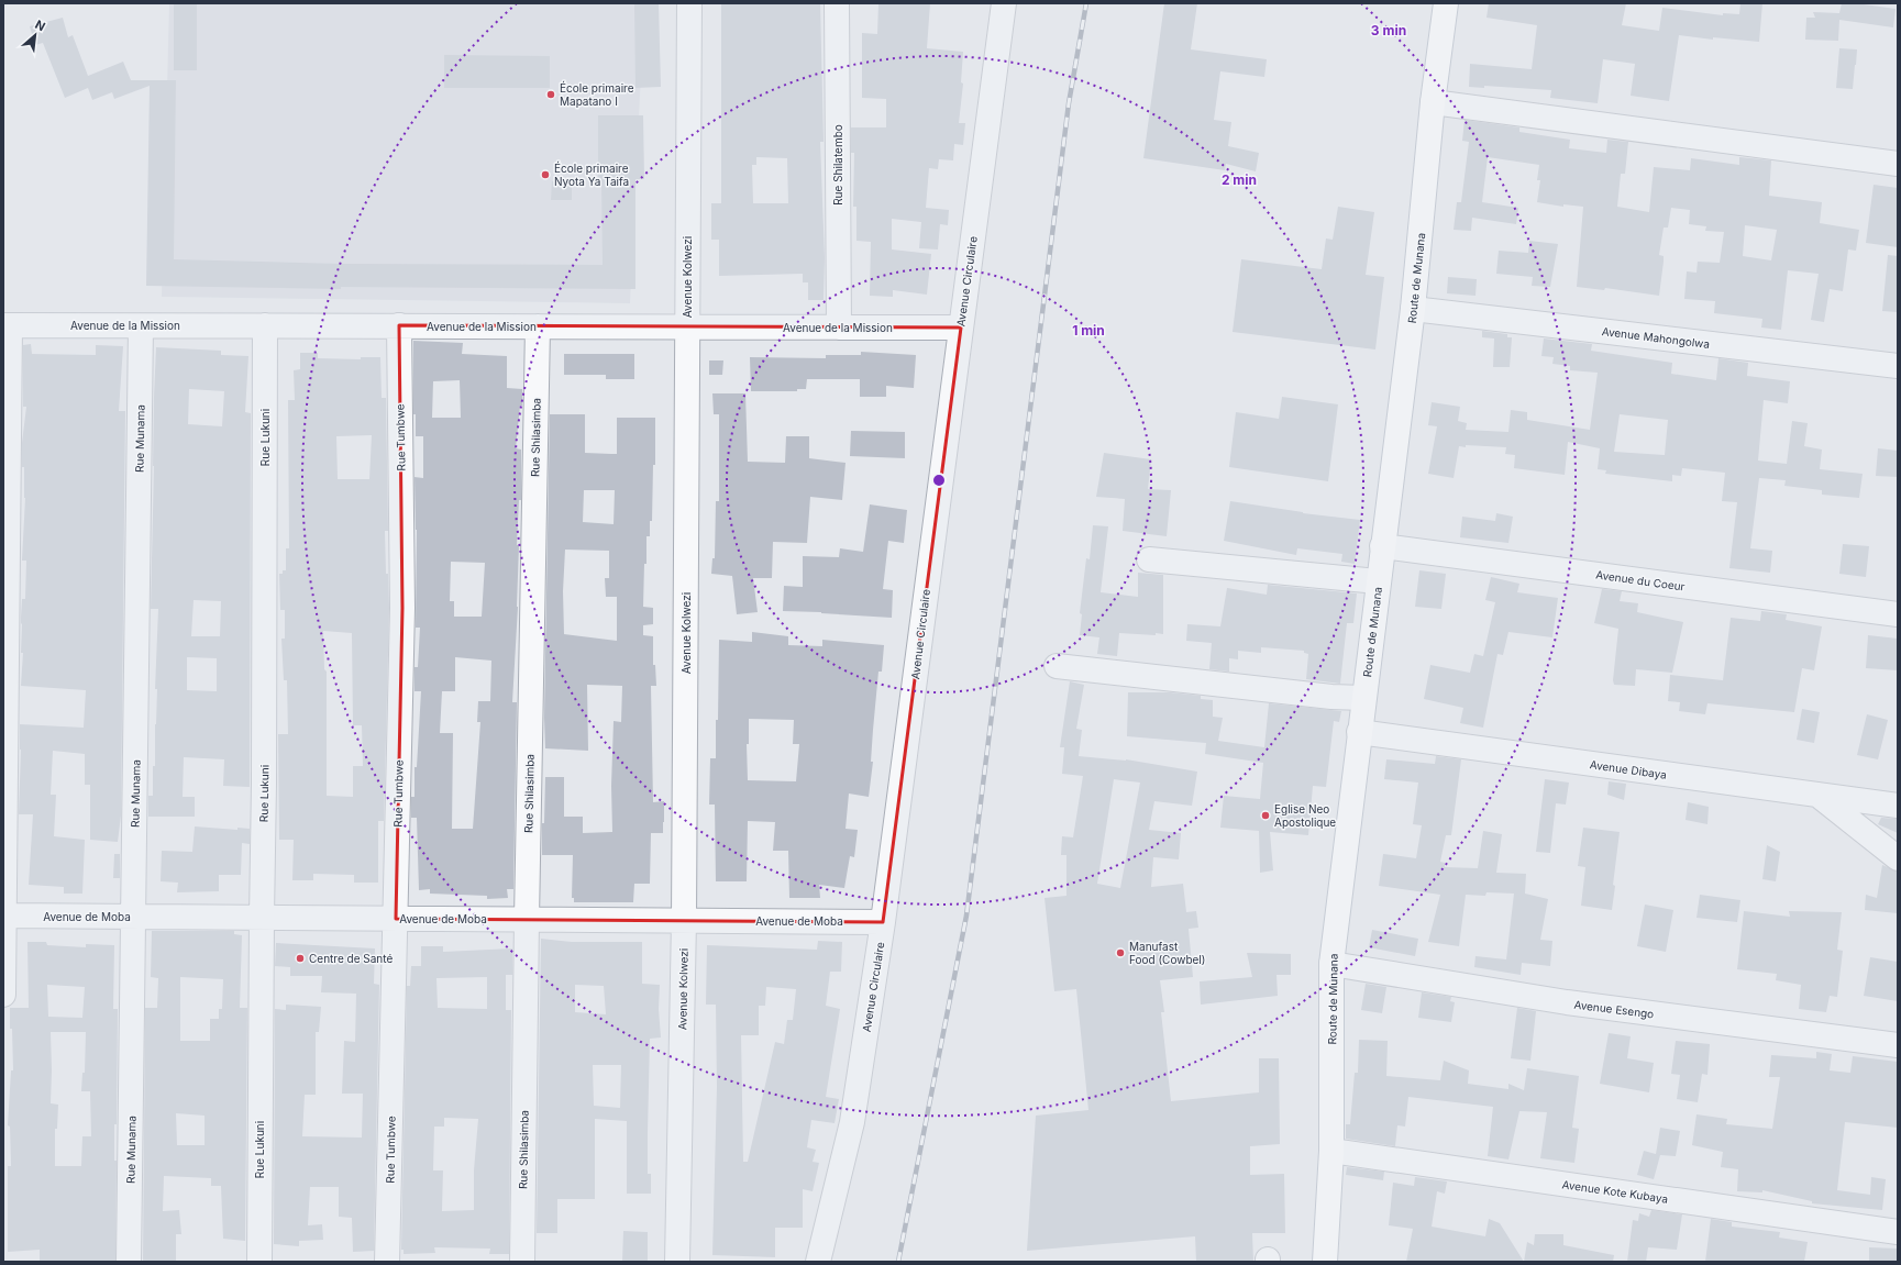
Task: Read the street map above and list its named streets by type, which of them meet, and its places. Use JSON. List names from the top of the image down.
{
  "streets": {
    "main road": ["Route de Munana"],
    "street": [
      "Rue Shilatembo",
      "Avenue Kolwezi",
      "Avenue Circulaire",
      "Avenue de la Mission",
      "Avenue Mahongolwa",
      "Rue Lukuni",
      "Rue Tumbwe",
      "Rue Shilasimba",
      "Rue Munama",
      "Avenue du Coeur",
      "Avenue Dibaya",
      "Avenue de Moba",
      "Avenue Esengo",
      "Avenue Kote Kubaya"
    ]
  },
  "crossings": [
    ["Rue Shilatembo", "Avenue de la Mission"],
    ["Avenue Kolwezi", "Avenue de la Mission"],
    ["Avenue Kolwezi", "Avenue de Moba"],
    ["Route de Munana", "Avenue Mahongolwa"],
    ["Route de Munana", "Avenue du Coeur"],
    ["Route de Munana", "Avenue Dibaya"],
    ["Route de Munana", "Avenue Esengo"],
    ["Route de Munana", "Avenue Kote Kubaya"],
    ["Avenue Circulaire", "Avenue de la Mission"],
    ["Avenue Circulaire", "Avenue de Moba"],
    ["Avenue de la Mission", "Rue Lukuni"],
    ["Avenue de la Mission", "Rue Tumbwe"],
    ["Avenue de la Mission", "Rue Shilasimba"],
    ["Avenue de la Mission", "Rue Munama"],
    ["Rue Lukuni", "Avenue de Moba"],
    ["Rue Tumbwe", "Avenue de Moba"],
    ["Rue Shilasimba", "Avenue de Moba"],
    ["Rue Munama", "Avenue de Moba"]
  ],
  "places": [
    "École primaire Mapatano I",
    "École primaire Nyota Ya Taifa",
    "Eglise Neo Apostolique",
    "Manufast Food (Cowbel)",
    "Centre de Santé"
  ],
  "north": "top right",
  "rings": ["3 min", "2 min", "1 min"]
}
